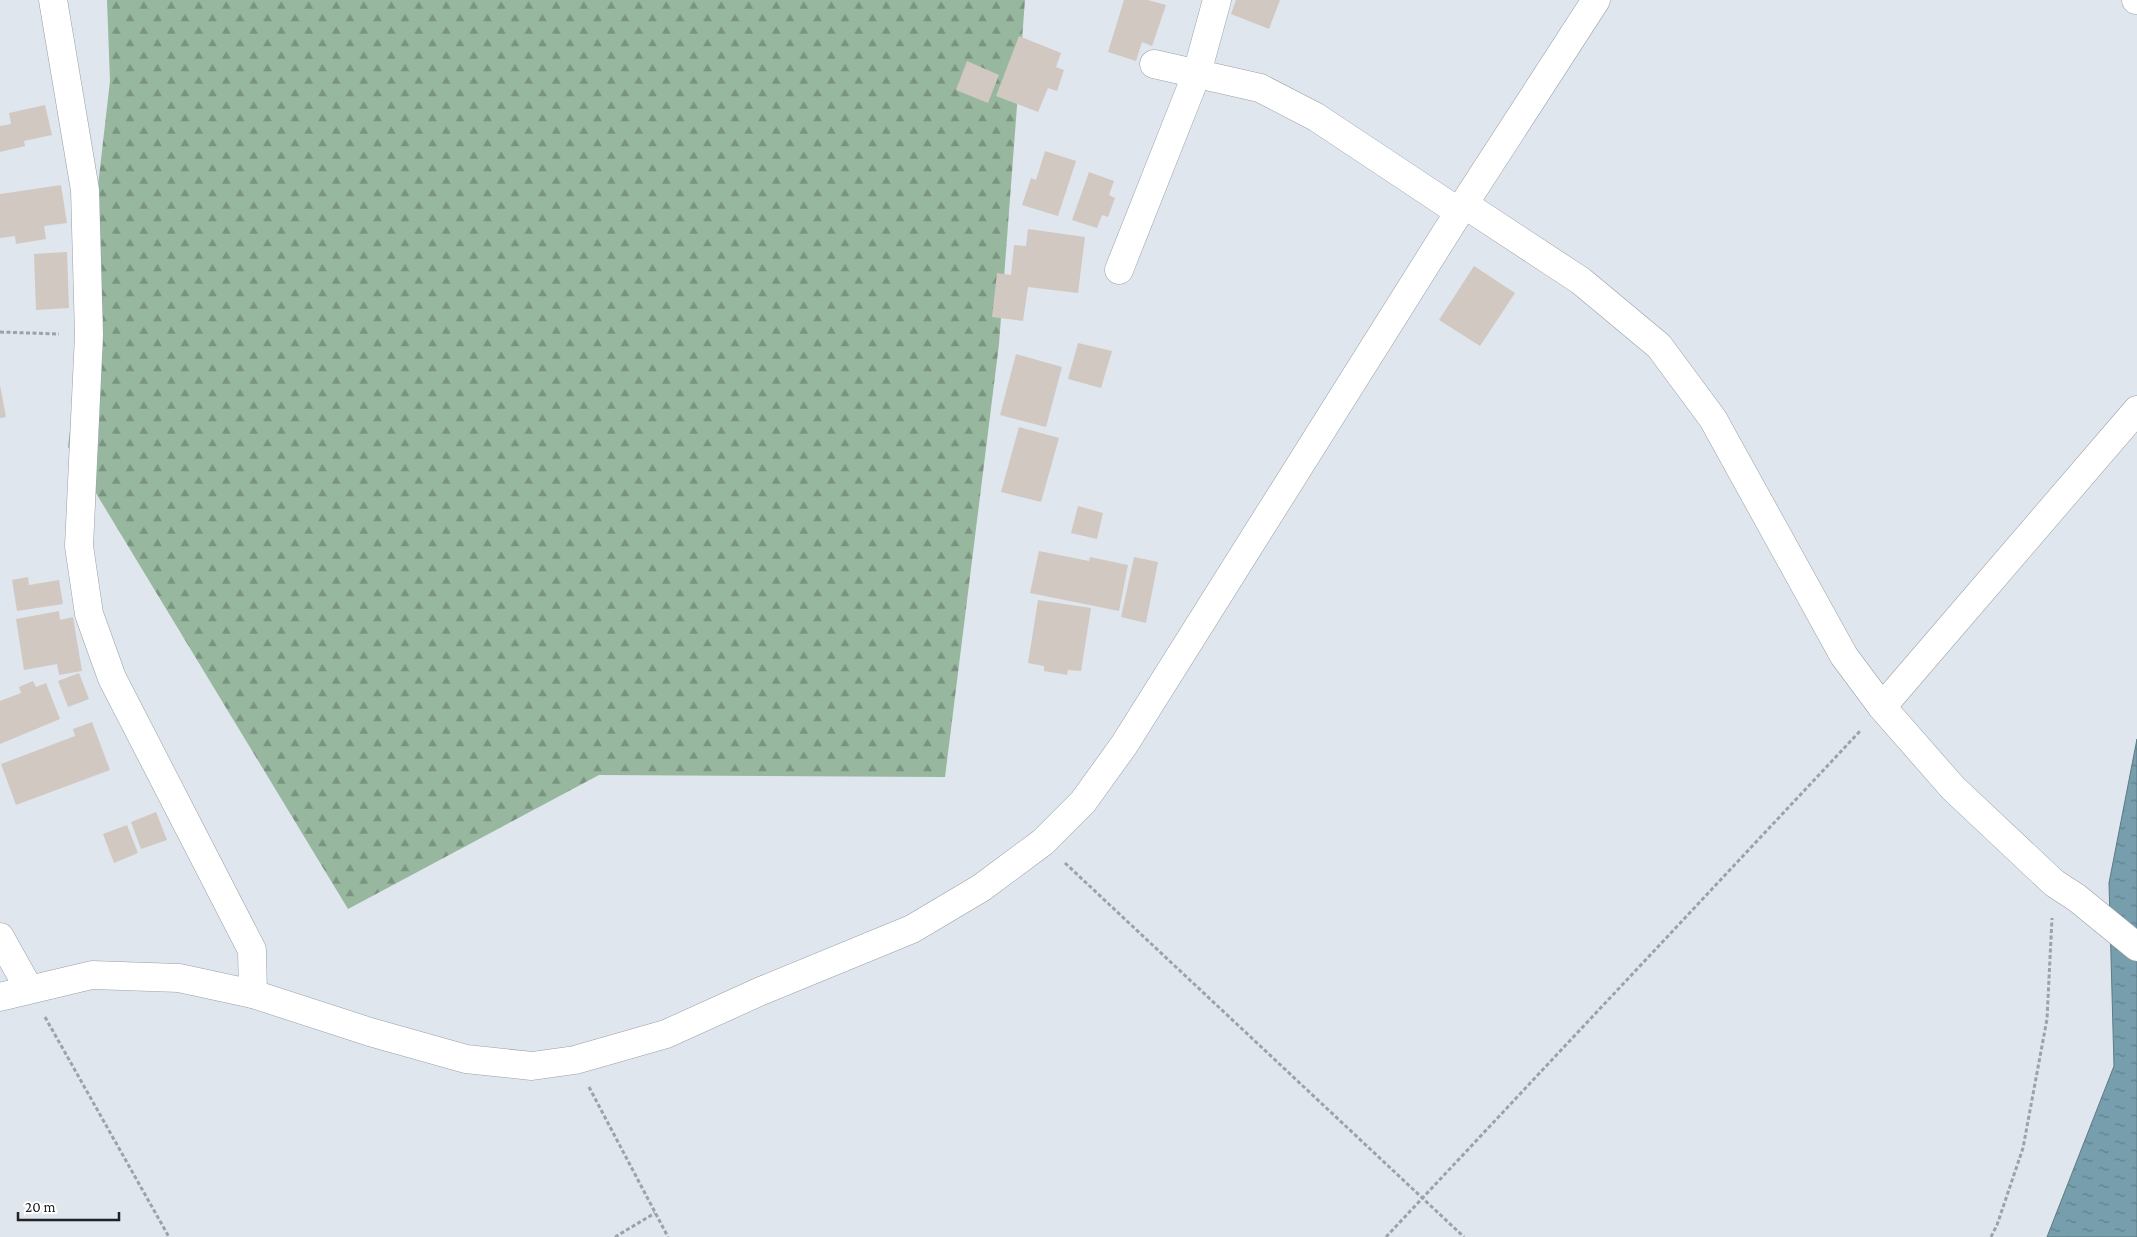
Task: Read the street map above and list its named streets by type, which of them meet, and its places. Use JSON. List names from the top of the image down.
{
  "scale_bar": "20 m"
}
